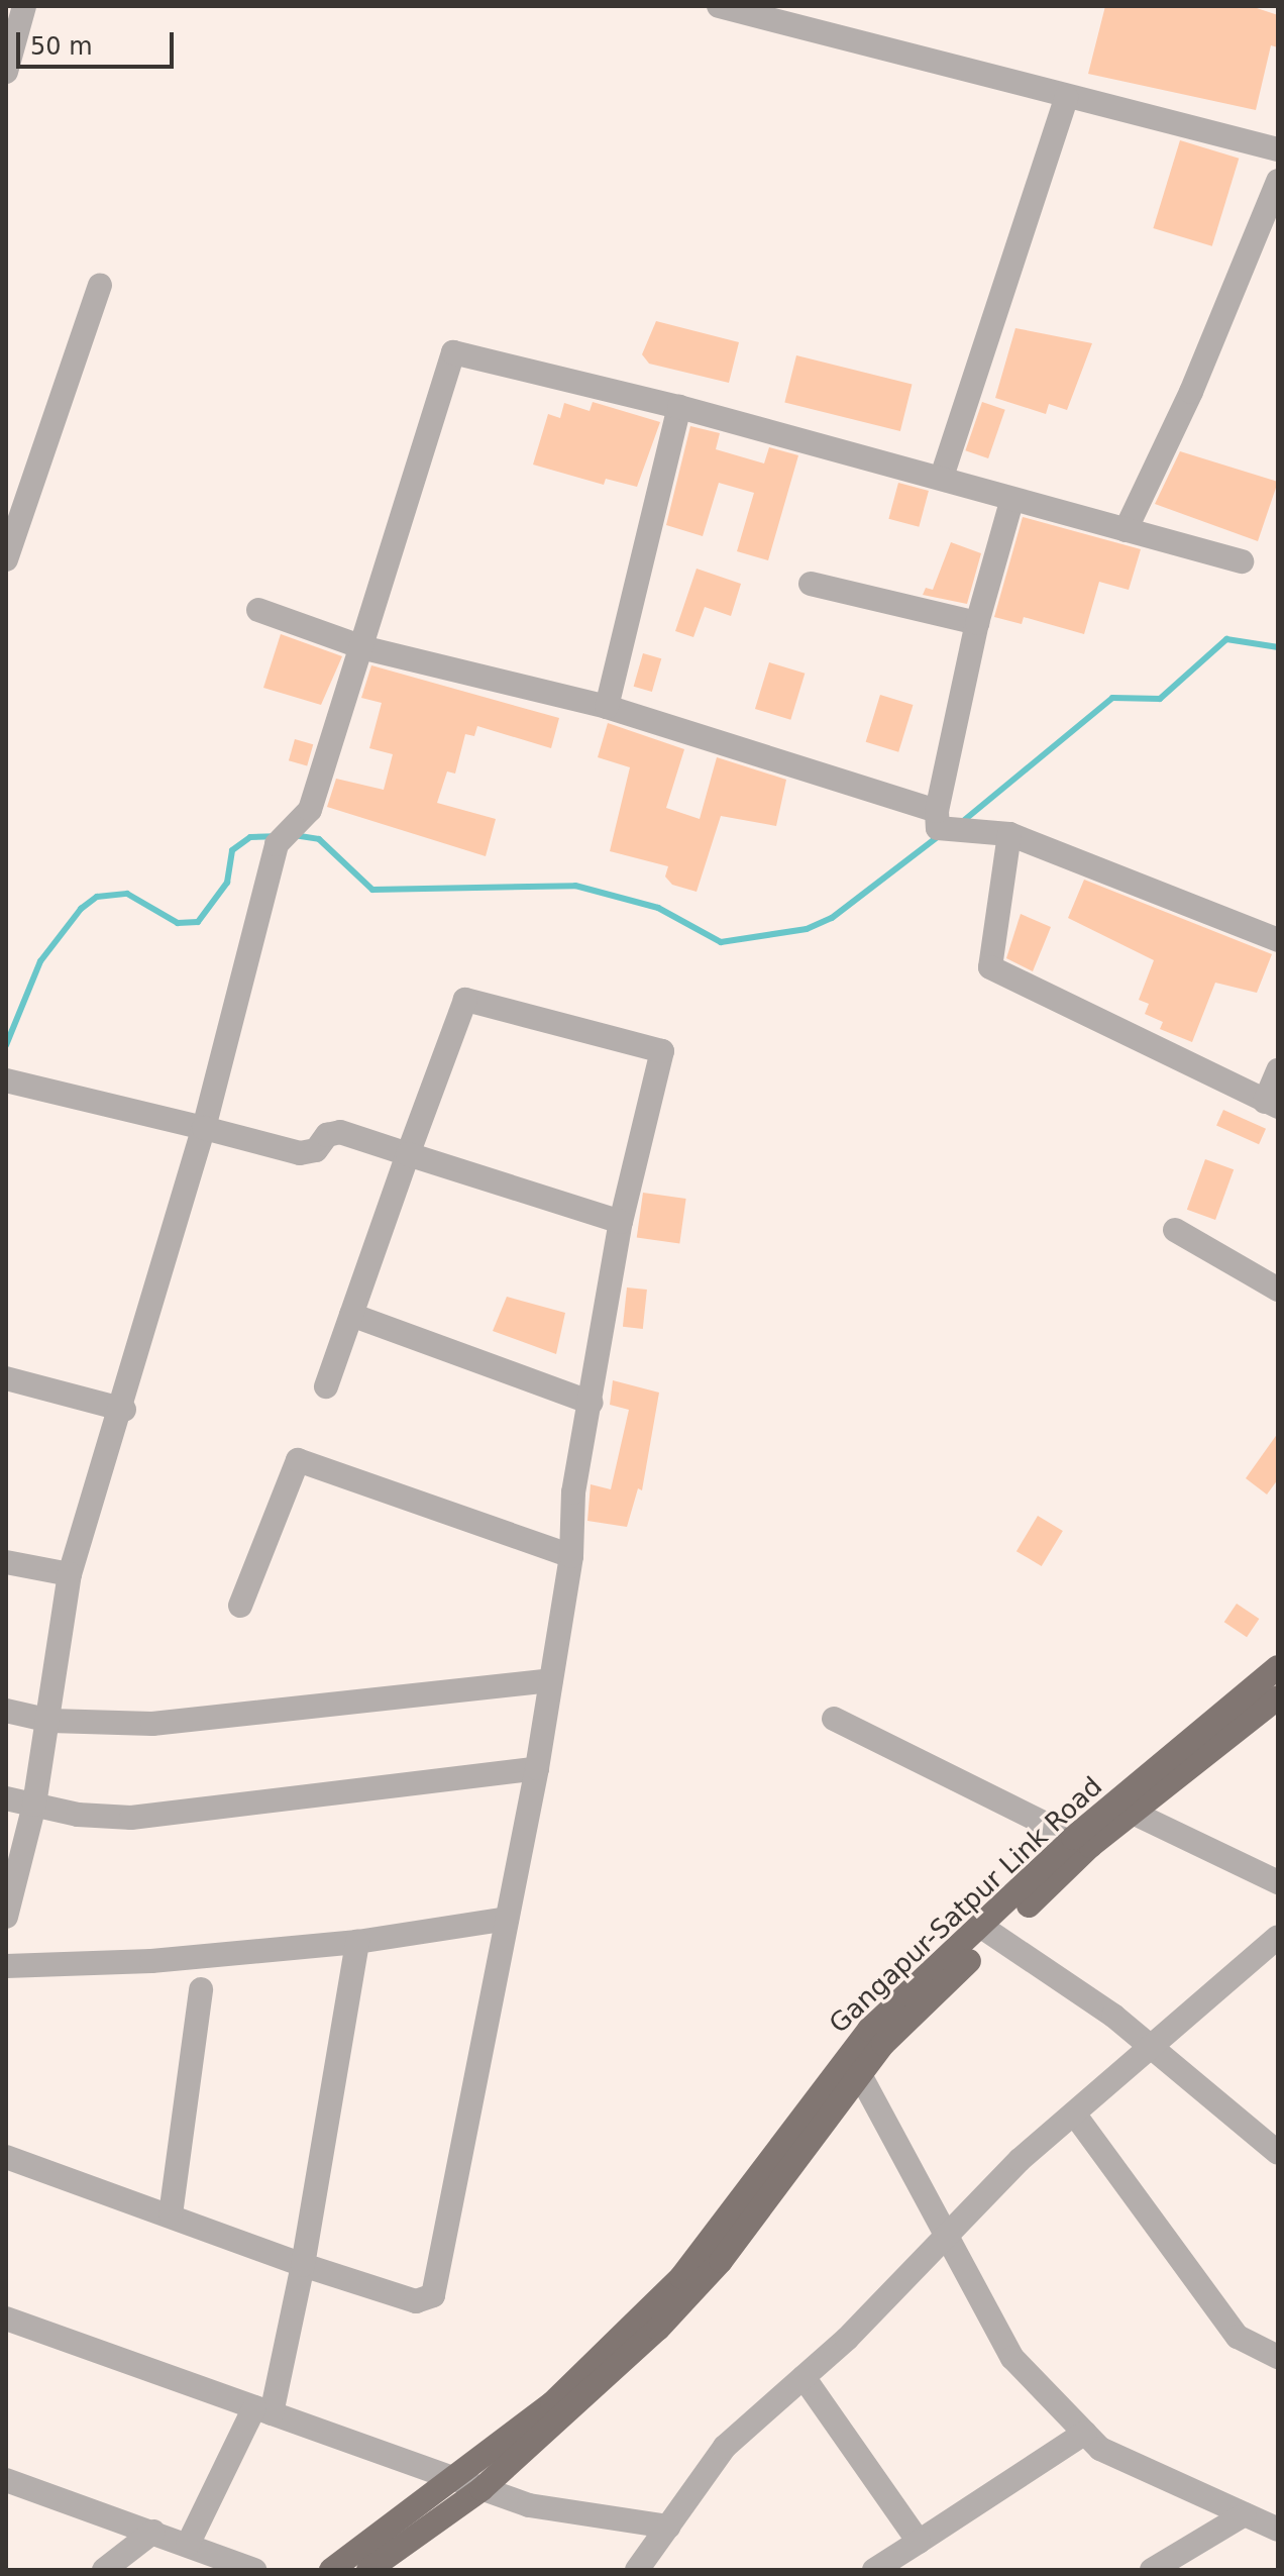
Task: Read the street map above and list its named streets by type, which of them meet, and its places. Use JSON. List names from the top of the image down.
{
  "streets": {
    "main road": ["Gangapur-Satpur Link Road"]
  },
  "scale_bar": "50 m"
}
